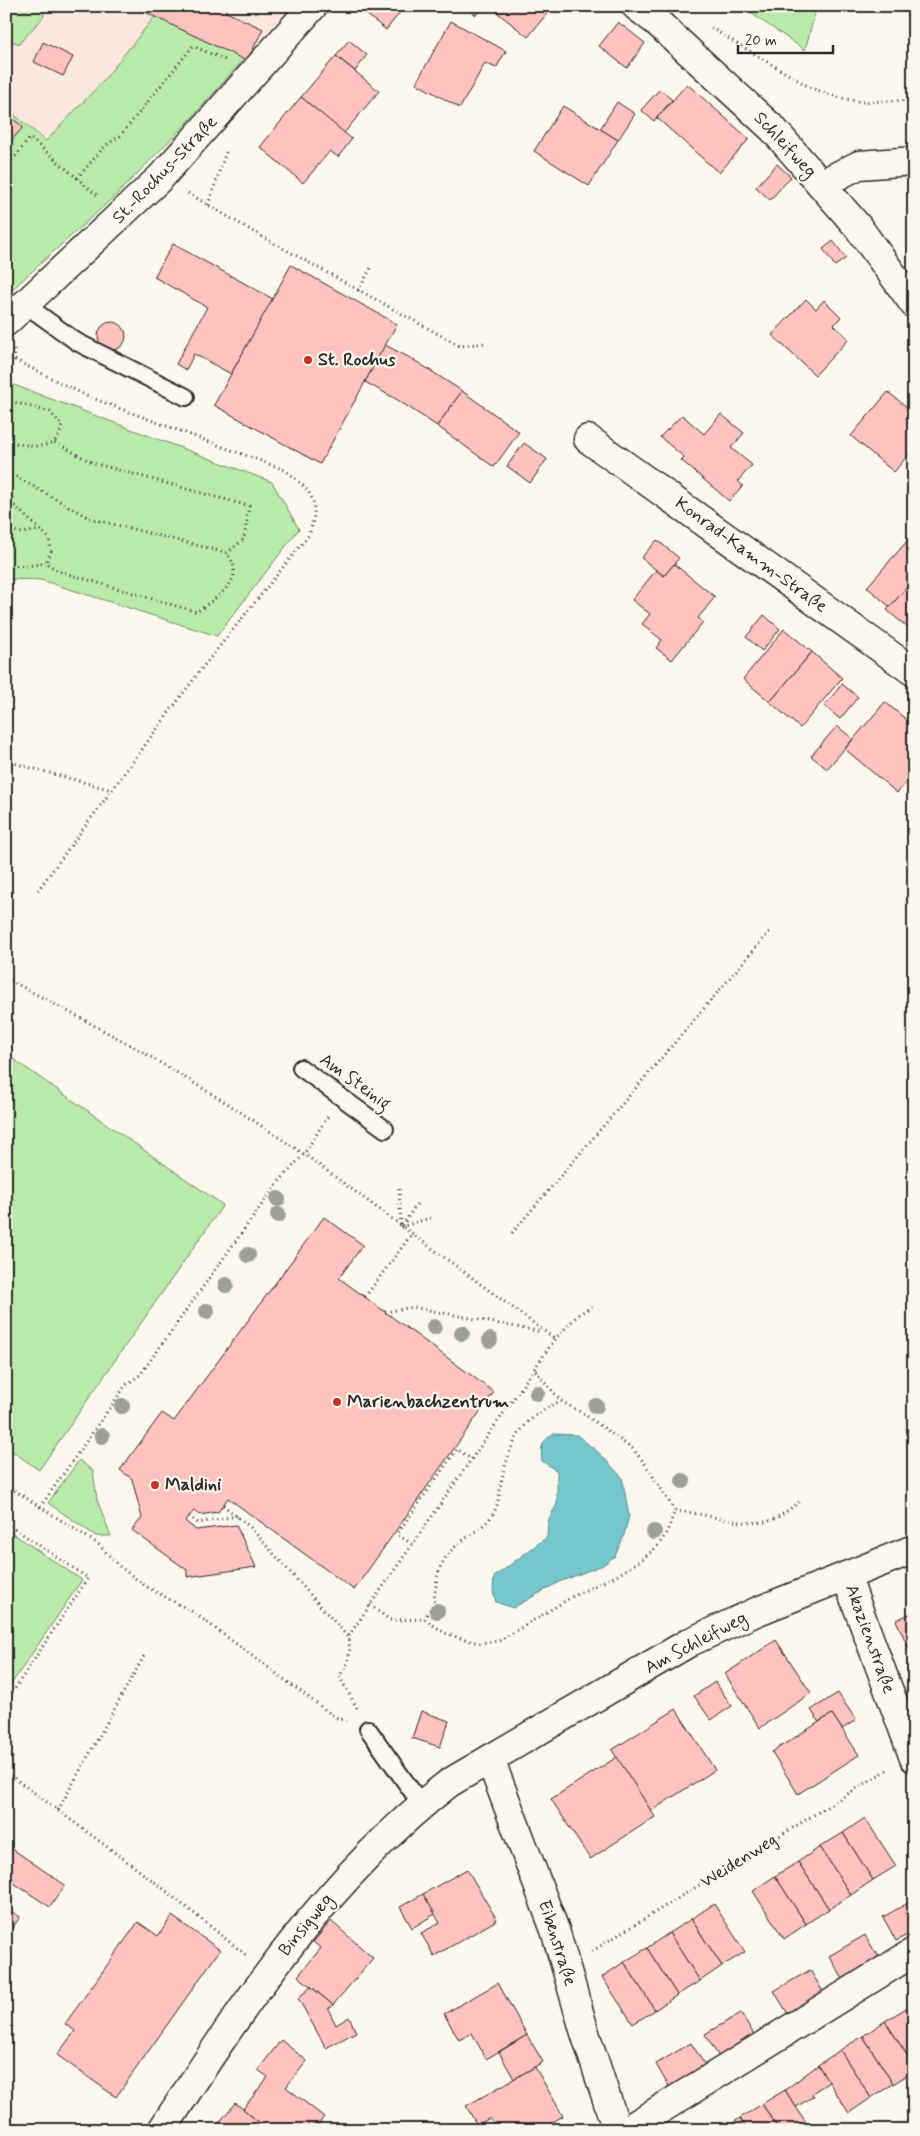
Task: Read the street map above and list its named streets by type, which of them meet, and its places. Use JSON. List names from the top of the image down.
{
  "streets": {
    "street": [
      "Schleifweg",
      "St.-Rochus-Straße",
      "Konrad-Kamm-Straße",
      "Akazienstraße",
      "Am Schleifweg",
      "Binsigweg",
      "Eibenstraße"
    ],
    "lane": ["Am Steinig"],
    "path": ["Weidenweg"]
  },
  "crossings": [
    ["Akazienstraße", "Am Schleifweg"],
    ["Akazienstraße", "Weidenweg"],
    ["Am Schleifweg", "Binsigweg"],
    ["Am Schleifweg", "Eibenstraße"],
    ["Weidenweg", "Eibenstraße"],
    ["Binsigweg", "Eibenstraße"]
  ],
  "places": ["St. Rochus", "Marienbachzentrum", "Maldini"],
  "scale_bar": "20 m"
}
